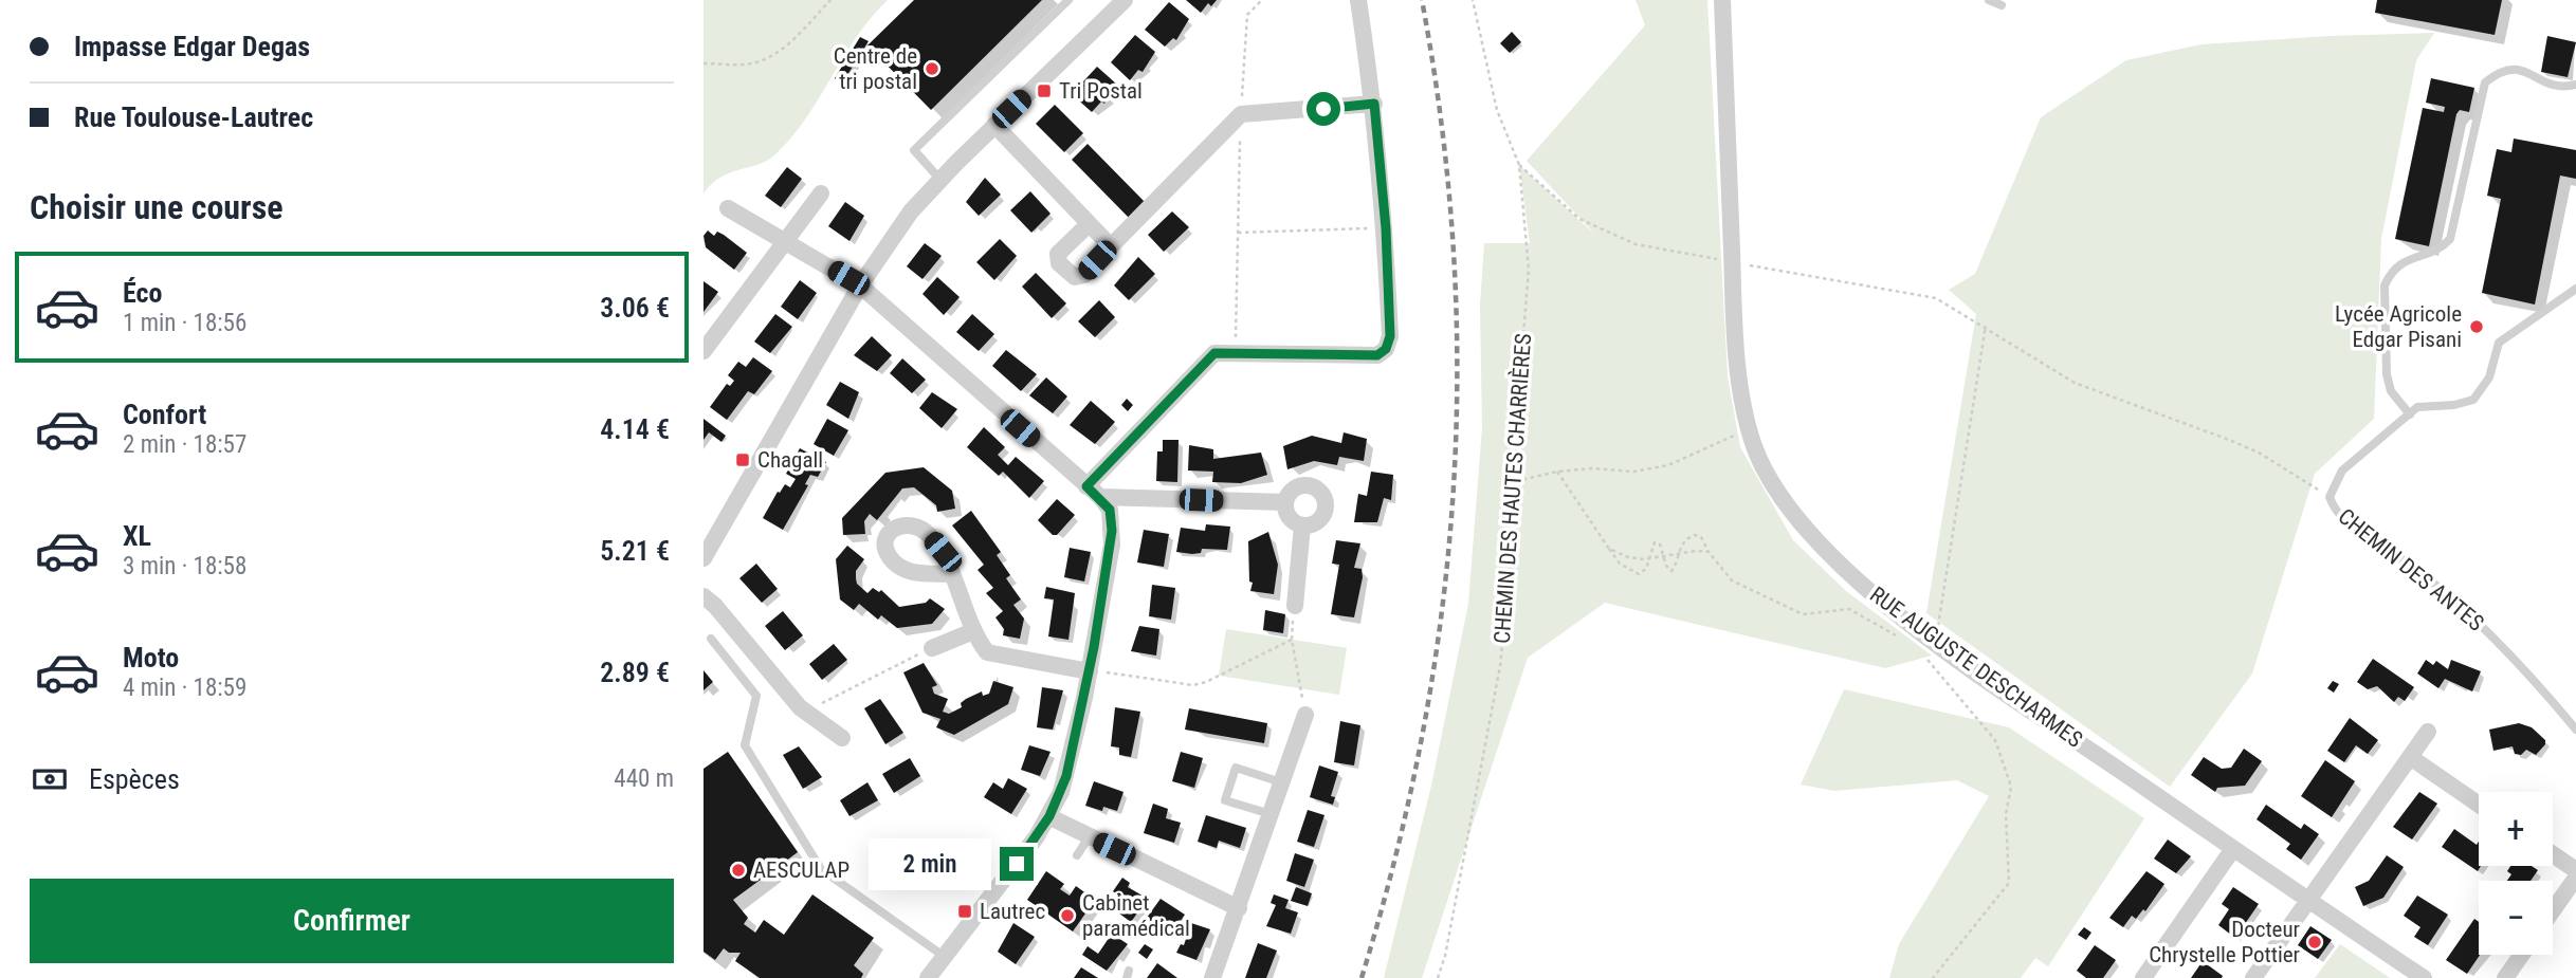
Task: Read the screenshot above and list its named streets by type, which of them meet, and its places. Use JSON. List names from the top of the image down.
{
  "streets": {
    "street": ["RUE AUGUSTE DESCHARMES"],
    "lane": ["CHEMIN DES ANTES"],
    "path": ["CHEMIN DES HAUTES CHARRIÈRES"]
  },
  "crossings": [
    ["CHEMIN DES ANTES", "RUE AUGUSTE DESCHARMES"]
  ],
  "places": {
    "other": [
      "Centre de tri postal",
      "Lycée Agricole Edgar Pisani",
      "AESCULAP",
      "Cabinet paramédical",
      "Docteur Chrystelle Pottier"
    ],
    "transit": ["Tri Postal", "Chagall", "Lautrec"]
  },
  "page": {
    "banner": ["Impasse Edgar Degas", "Rue Toulouse-Lautrec"],
    "heading": "Choisir une course",
    "list": [
      {
        "name": "Éco",
        "note": "1 min · 18:56",
        "value": "3.06 €"
      },
      {
        "name": "Confort",
        "note": "2 min · 18:57",
        "value": "4.14 €"
      },
      {
        "name": "XL",
        "note": "3 min · 18:58",
        "value": "5.21 €"
      },
      {
        "name": "Moto",
        "note": "4 min · 18:59",
        "value": "2.89 €"
      }
    ],
    "pay": ["Espèces", "440 m"],
    "map_buttons": ["+", "−"],
    "bubble": "2 min",
    "buttons": "Confirmer"
  }
}
